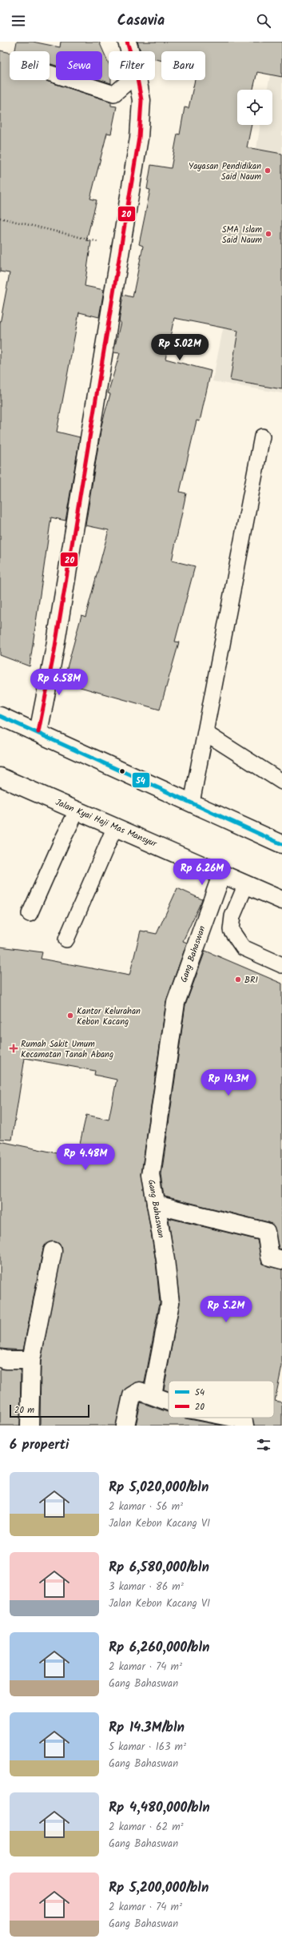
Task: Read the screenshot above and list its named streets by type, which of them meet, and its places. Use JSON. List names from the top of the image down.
{
  "streets": {
    "street": ["Jalan Kyai Haji Mas Mansyur", "Gang Bahaswan"]
  },
  "crossings": [
    ["Jalan Kyai Haji Mas Mansyur", "Gang Bahaswan"]
  ],
  "places": {
    "other": [
      "Yayasan Pendidikan Said Naum",
      "SMA Islam Said Naum",
      "BRI",
      "Kantor Kelurahan Kebon Kacang"
    ],
    "health": ["Rumah Sakit Umum Kecamatan Tanah Abang"]
  },
  "lines": ["transit line 20", "transit line 54"],
  "legend": ["54", "20"],
  "scale_bar": "20 m",
  "page": {
    "header": "Casavia",
    "chip": [
      "Beli",
      "Sewa",
      "Filter",
      "Baru"
    ],
    "price": [
      "Rp 5.02M",
      "Rp 6.58M",
      "Rp 6.26M",
      "Rp 14.3M",
      "Rp 4.48M",
      "Rp 5.2M"
    ],
    "scale": "20 m",
    "heading": "6 properti",
    "list": [
      {
        "name": "Rp 5,020,000/bln",
        "note": "2 kamar · 56 m² · Jalan Kebon Kacang VI"
      },
      {
        "name": "Rp 6,580,000/bln",
        "note": "3 kamar · 86 m² · Jalan Kebon Kacang VI"
      },
      {
        "name": "Rp 6,260,000/bln",
        "note": "2 kamar · 74 m² · Gang Bahaswan"
      },
      {
        "name": "Rp 14.3M/bln",
        "note": "5 kamar · 163 m² · Gang Bahaswan"
      },
      {
        "name": "Rp 4,480,000/bln",
        "note": "2 kamar · 62 m² · Gang Bahaswan"
      },
      {
        "name": "Rp 5,200,000/bln",
        "note": "2 kamar · 74 m² · Gang Bahaswan"
      }
    ]
  }
}
